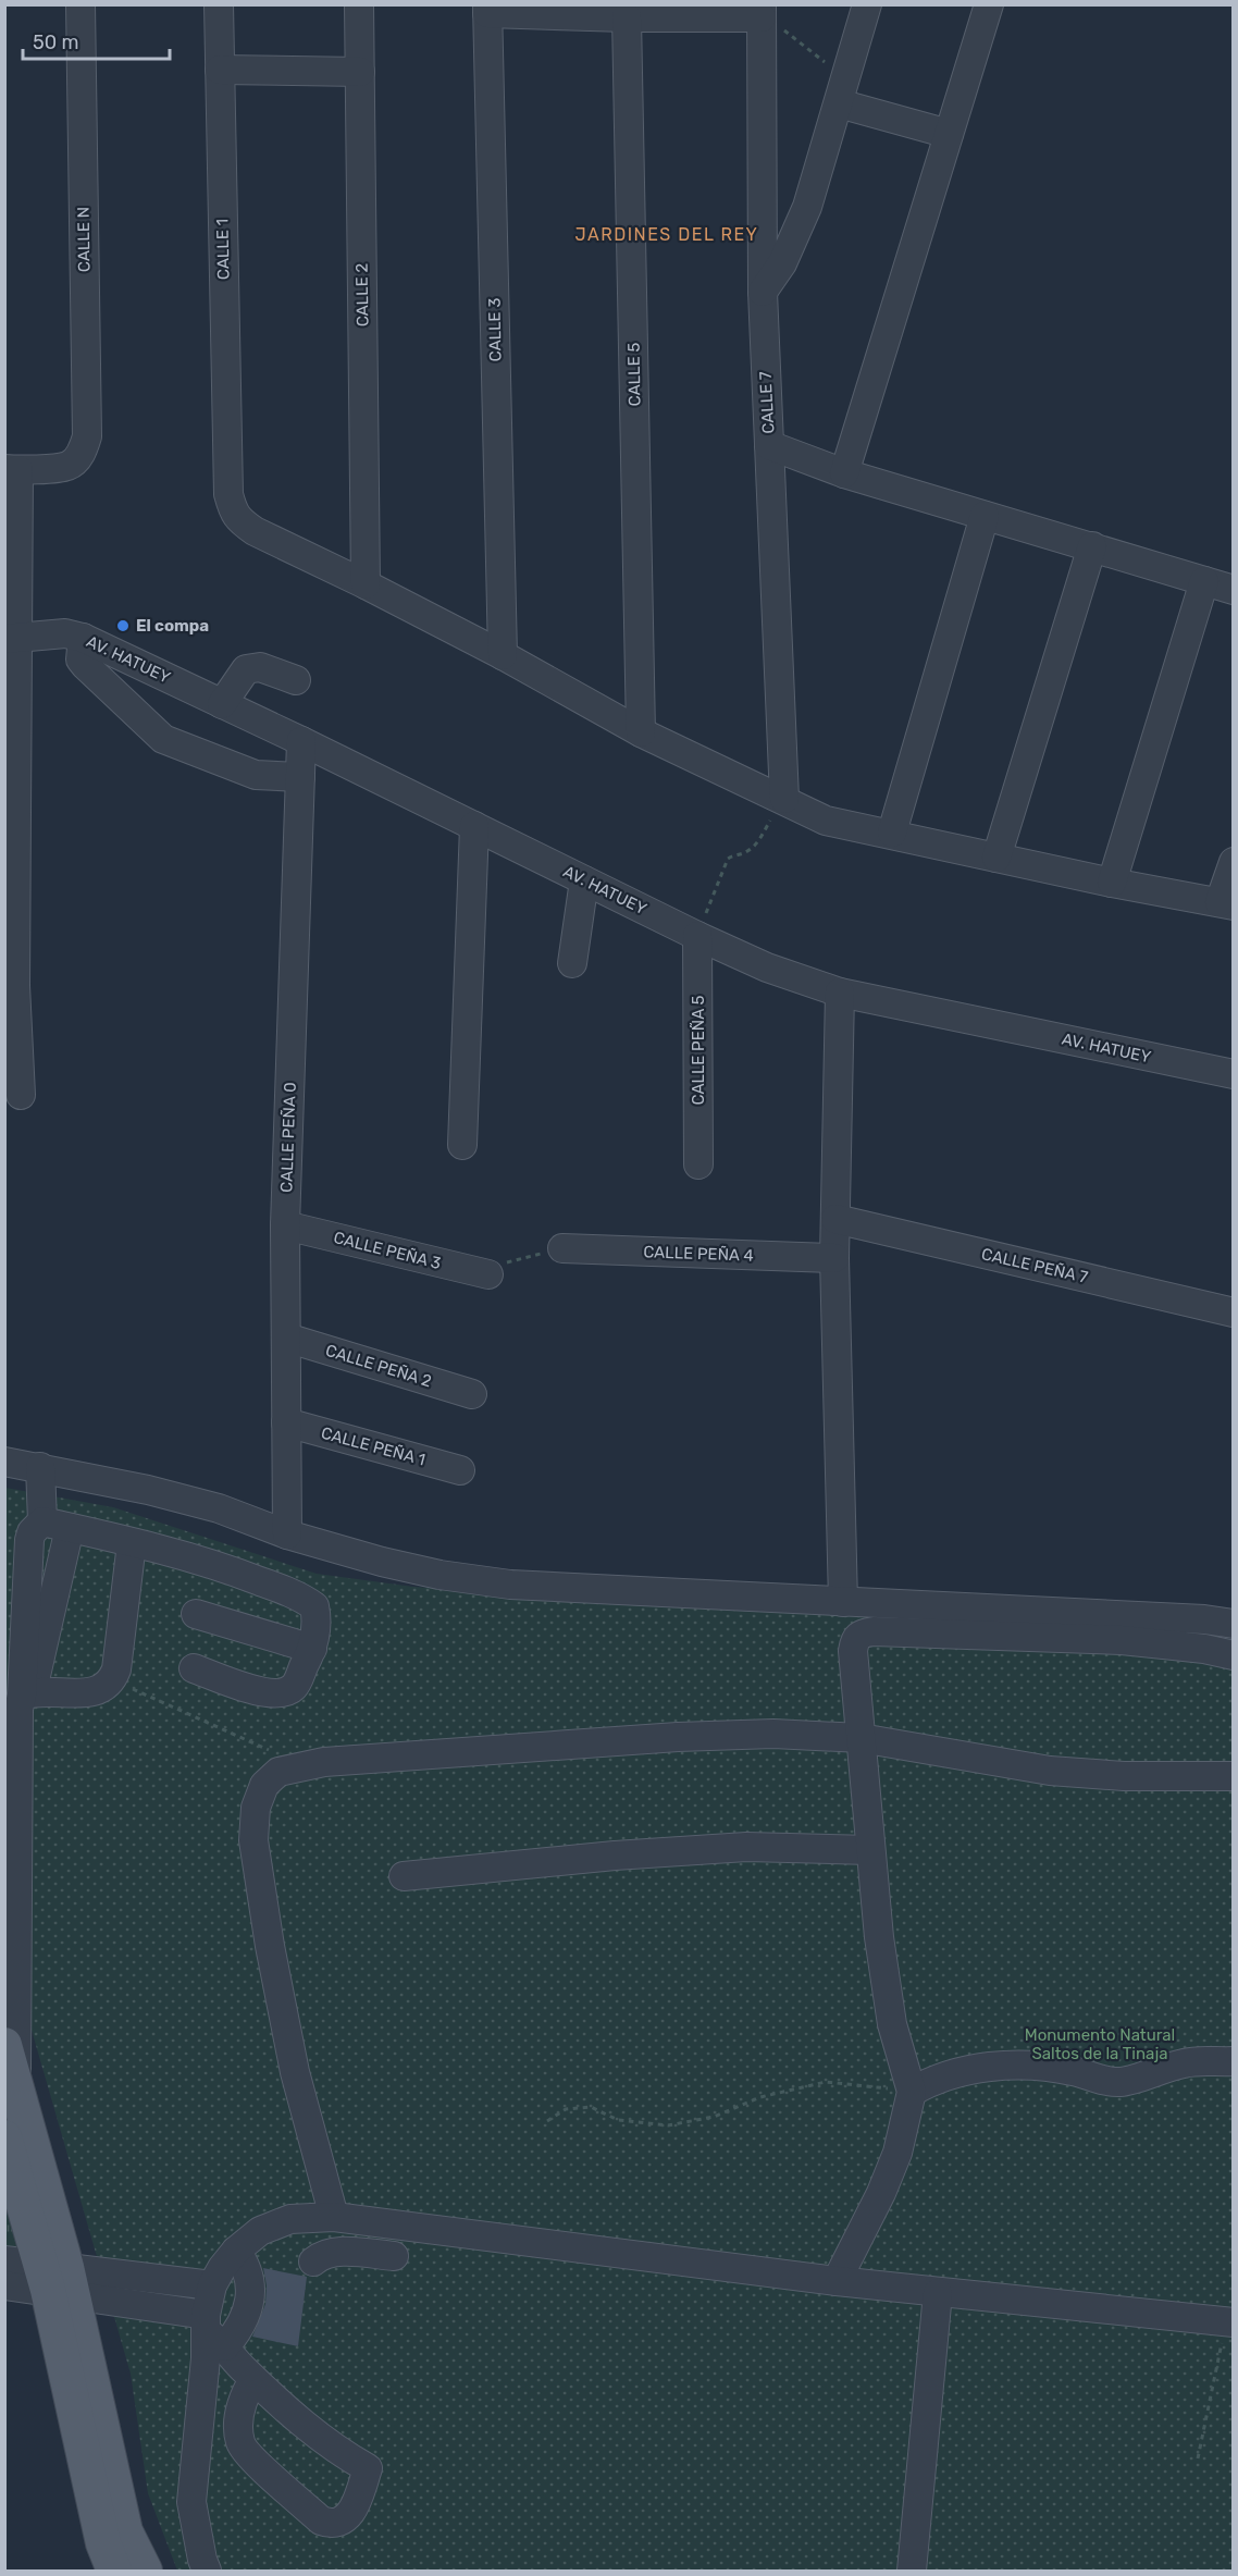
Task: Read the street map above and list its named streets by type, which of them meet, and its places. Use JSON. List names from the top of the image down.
{
  "streets": {
    "street": [
      "CALLE N",
      "CALLE 1",
      "CALLE 2",
      "CALLE 3",
      "CALLE 5",
      "CALLE 7",
      "AV. HATUEY",
      "CALLE PEÑA 5",
      "CALLE PEÑA 0",
      "CALLE PEÑA 3",
      "CALLE PEÑA 4",
      "CALLE PEÑA 7",
      "CALLE PEÑA 2",
      "CALLE PEÑA 1"
    ]
  },
  "crossings": [
    ["CALLE 1", "CALLE 2"],
    ["AV. HATUEY", "CALLE PEÑA 5"],
    ["AV. HATUEY", "CALLE PEÑA 0"],
    ["CALLE PEÑA 0", "CALLE PEÑA 3"],
    ["CALLE PEÑA 0", "CALLE PEÑA 2"],
    ["CALLE PEÑA 0", "CALLE PEÑA 1"]
  ],
  "districts": ["JARDINES DEL REY"],
  "parks": ["Monumento Natural Saltos de la Tinaja"],
  "places": ["El compa"],
  "scale_bar": "50 m"
}
